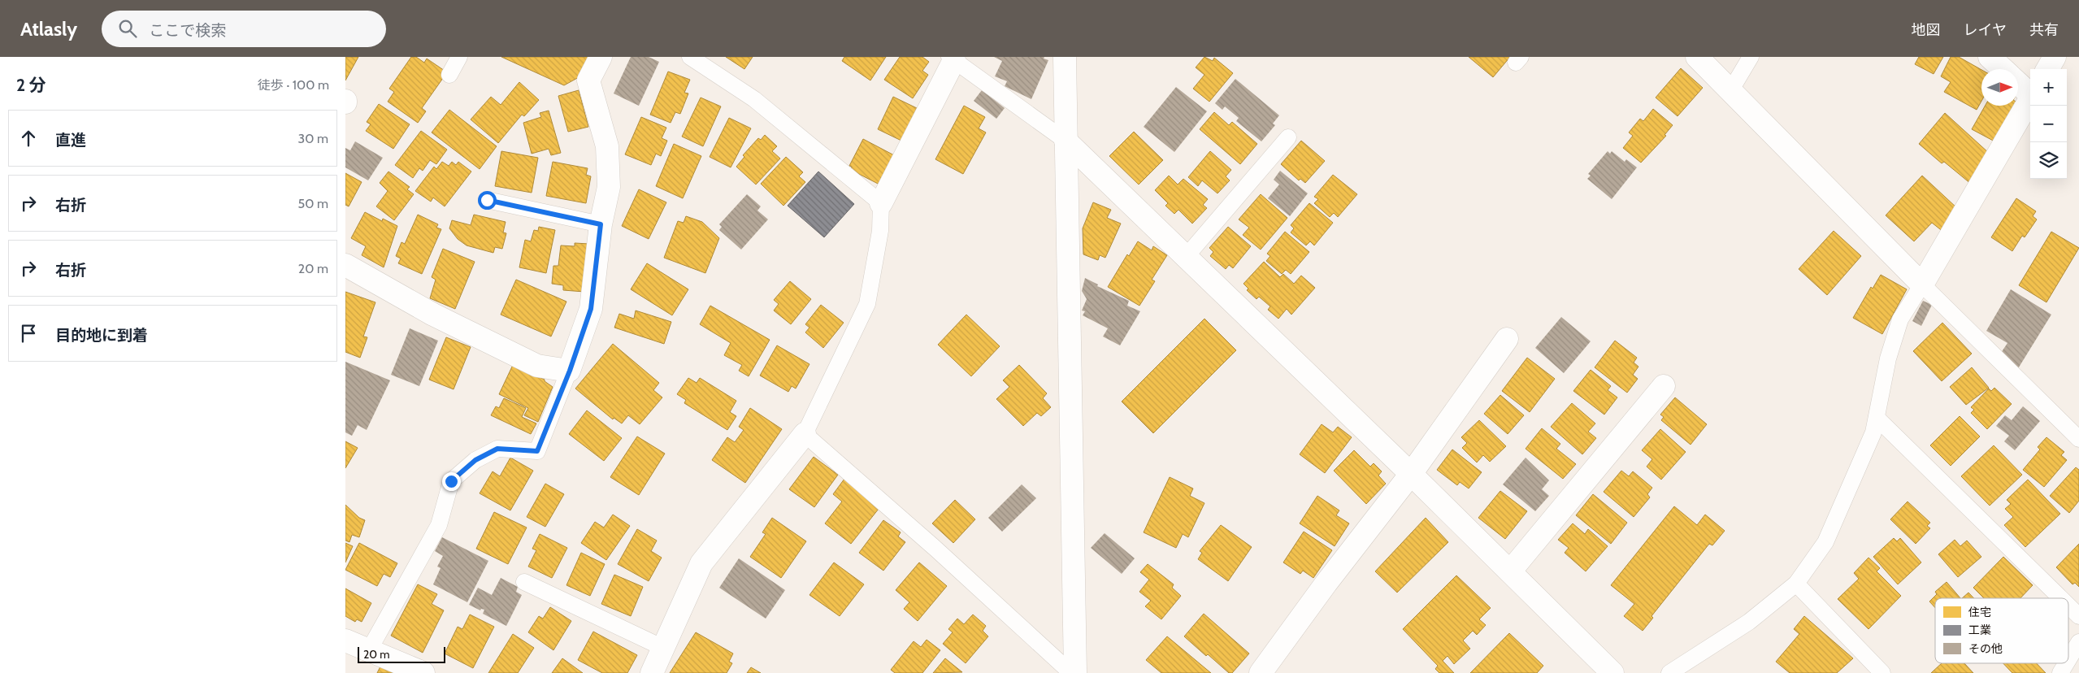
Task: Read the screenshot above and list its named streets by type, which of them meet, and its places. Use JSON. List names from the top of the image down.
{
  "legend": ["住宅", "工業", "その他"],
  "scale_bar": "20 m",
  "north": "right",
  "page": {
    "header": "Atlasly",
    "search": "ここで検索",
    "nav": ["地図", "レイヤ", "共有"],
    "heading": ["2 分", "徒歩 · 100 m"],
    "map_buttons": ["+", "−"],
    "list": [
      ["直進", "30 m"],
      ["右折", "50 m"],
      ["右折", "20 m"],
      "目的地に到着"
    ],
    "scale": "20 m"
  }
}
